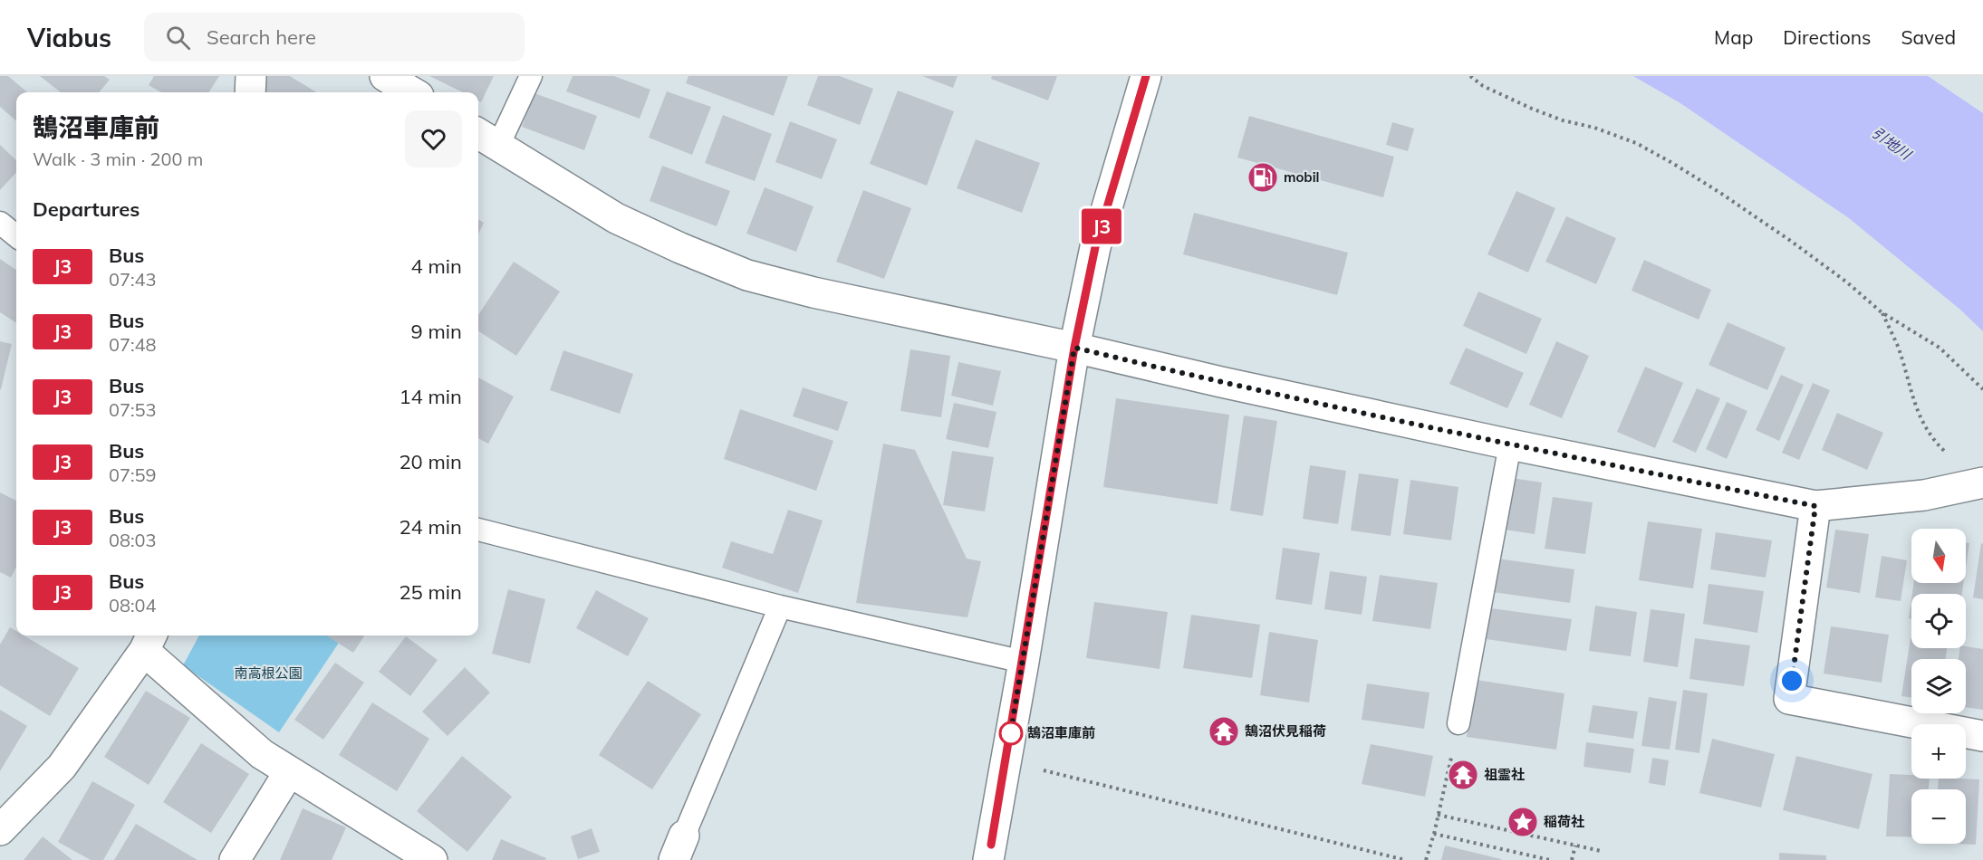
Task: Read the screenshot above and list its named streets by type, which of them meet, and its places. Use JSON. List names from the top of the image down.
{
  "water": ["引地川"],
  "parks": ["南高根公園"],
  "places": {
    "fuel station": ["mobil"],
    "temple": ["鵠沼伏見稲荷", "祖霊社"],
    "other": ["鵠沼車庫前"],
    "place": ["稲荷社"]
  },
  "lines": ["bus line J3"],
  "north": "bottom",
  "page": {
    "header": "Viabus",
    "search": "Search here",
    "nav": ["Map", "Directions", "Saved"],
    "on_map": "J3",
    "heading": [
      ["鵠沼車庫前", "Walk · 3 min · 200 m"],
      "Departures"
    ],
    "list": [
      {
        "mark": "J3",
        "name": "Bus",
        "note": "07:43",
        "value": "4 min"
      },
      {
        "mark": "J3",
        "name": "Bus",
        "note": "07:48",
        "value": "9 min"
      },
      {
        "mark": "J3",
        "name": "Bus",
        "note": "07:53",
        "value": "14 min"
      },
      {
        "mark": "J3",
        "name": "Bus",
        "note": "07:59",
        "value": "20 min"
      },
      {
        "mark": "J3",
        "name": "Bus",
        "note": "08:03",
        "value": "24 min"
      },
      {
        "mark": "J3",
        "name": "Bus",
        "note": "08:04",
        "value": "25 min"
      }
    ],
    "map_buttons": ["+", "−"]
  }
}
